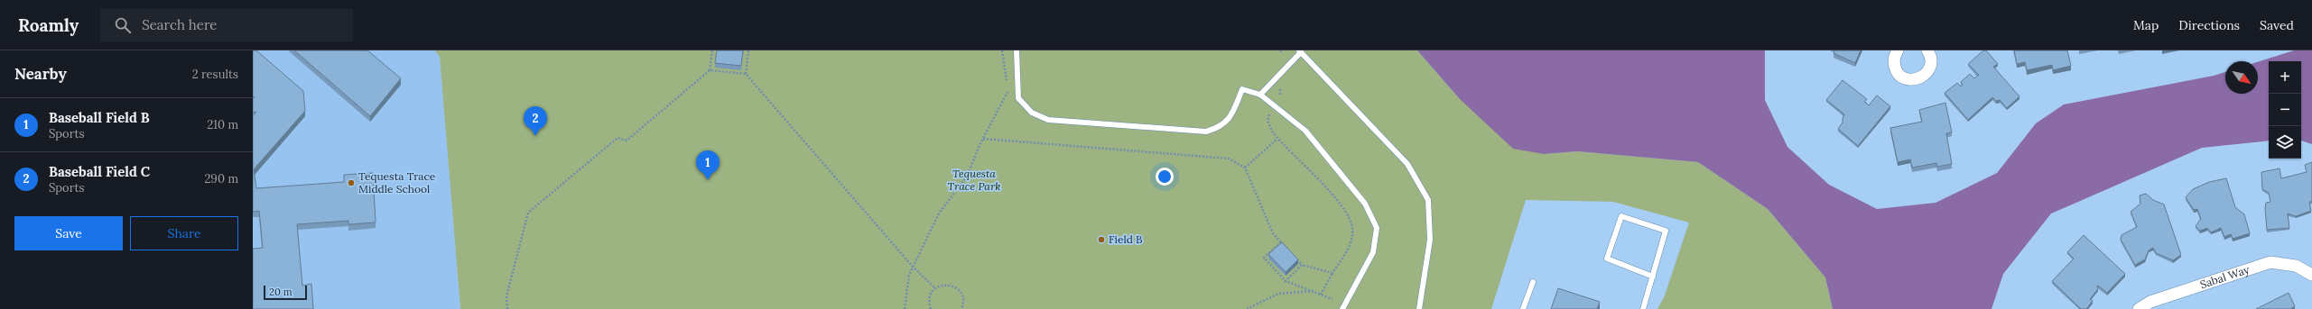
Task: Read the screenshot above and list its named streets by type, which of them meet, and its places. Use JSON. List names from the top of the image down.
{
  "streets": {
    "street": ["Sabal Way"]
  },
  "parks": ["Tequesta Trace Park"],
  "places": ["Tequesta Trace Middle School", "Field B"],
  "scale_bar": "20 m",
  "north": "bottom right",
  "page": {
    "header": "Roamly",
    "search": "Search here",
    "nav": ["Map", "Directions", "Saved"],
    "heading": ["Nearby", "2 results"],
    "map_buttons": ["+", "−"],
    "list": [
      {
        "mark": "1",
        "name": "Baseball Field B",
        "note": "Sports",
        "value": "210 m"
      },
      {
        "mark": "2",
        "name": "Baseball Field C",
        "note": "Sports",
        "value": "290 m"
      }
    ],
    "pins": ["2", "1"],
    "buttons": ["Save", "Share"],
    "scale": "20 m"
  }
}
